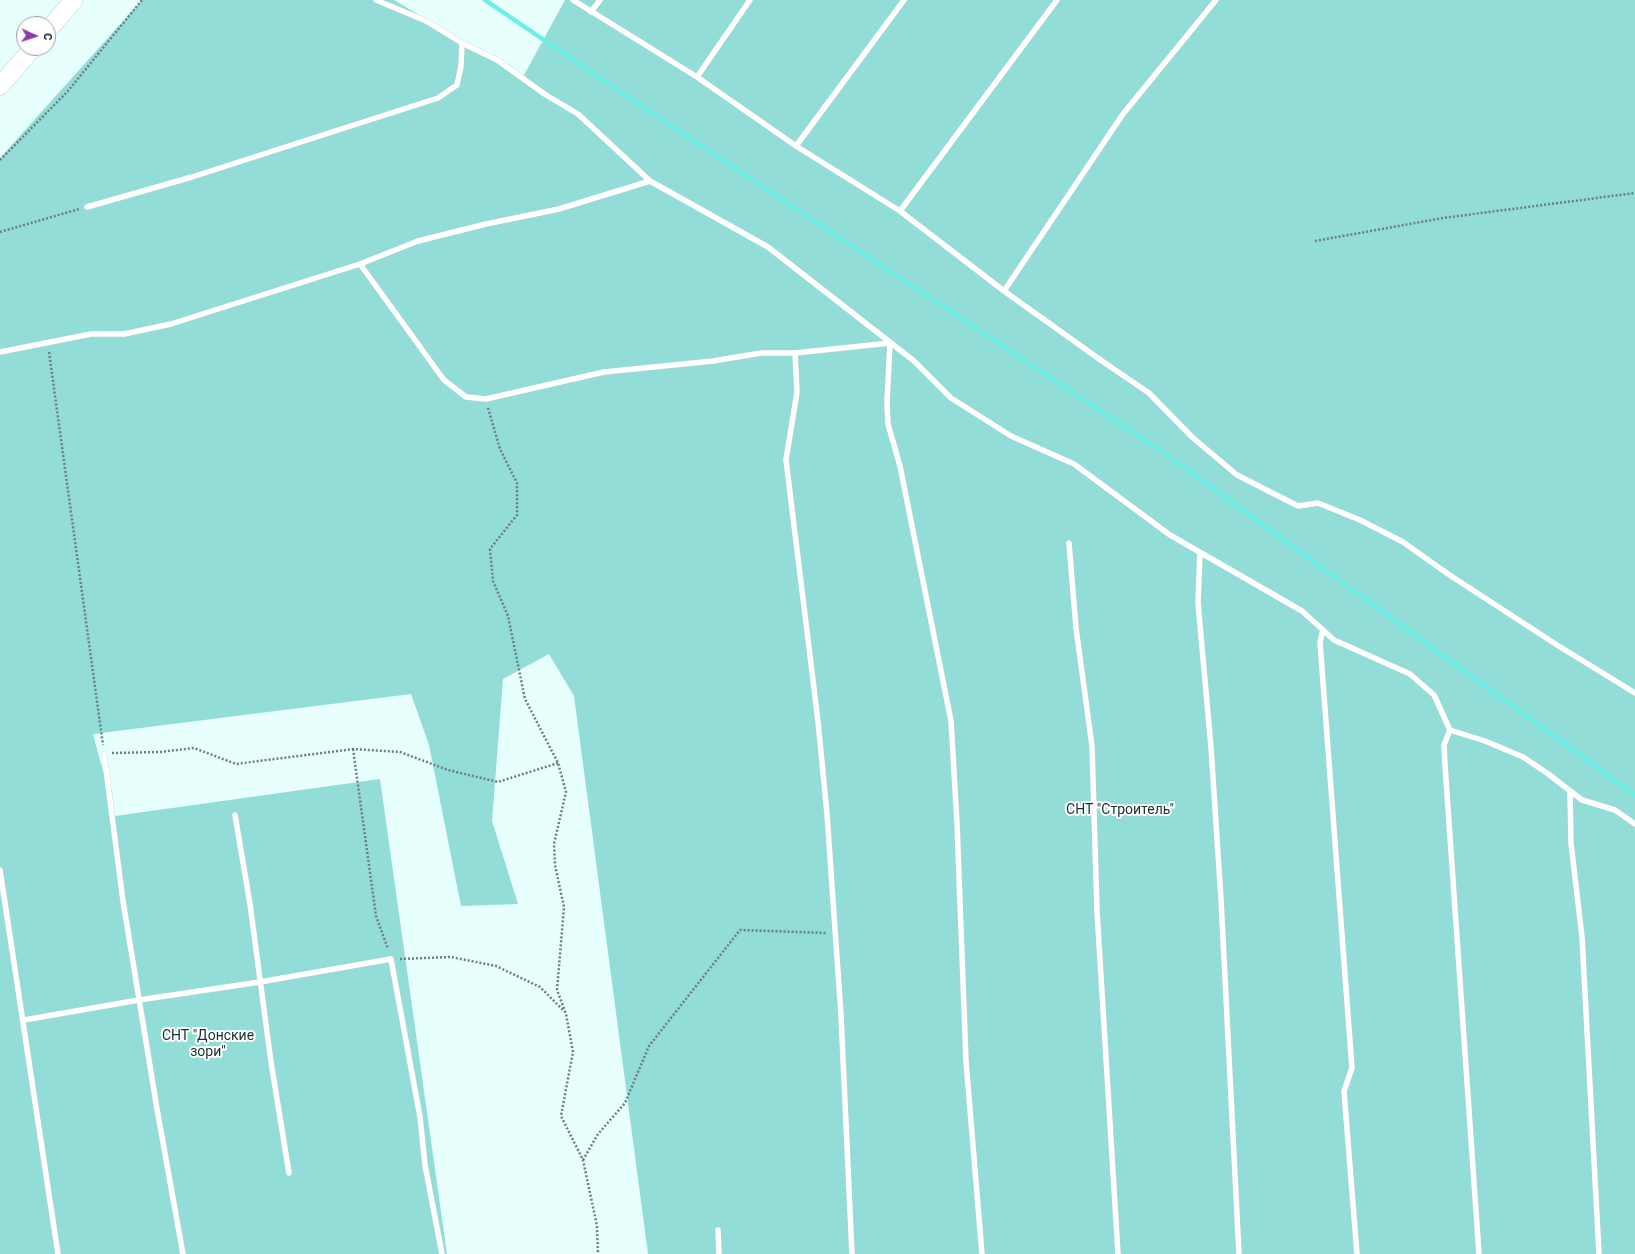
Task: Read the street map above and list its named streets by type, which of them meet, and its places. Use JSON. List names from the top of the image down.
{
  "parks": ["СНТ \"Строитель\"", "СНТ \"Донские зори\""],
  "north": "right"
}
